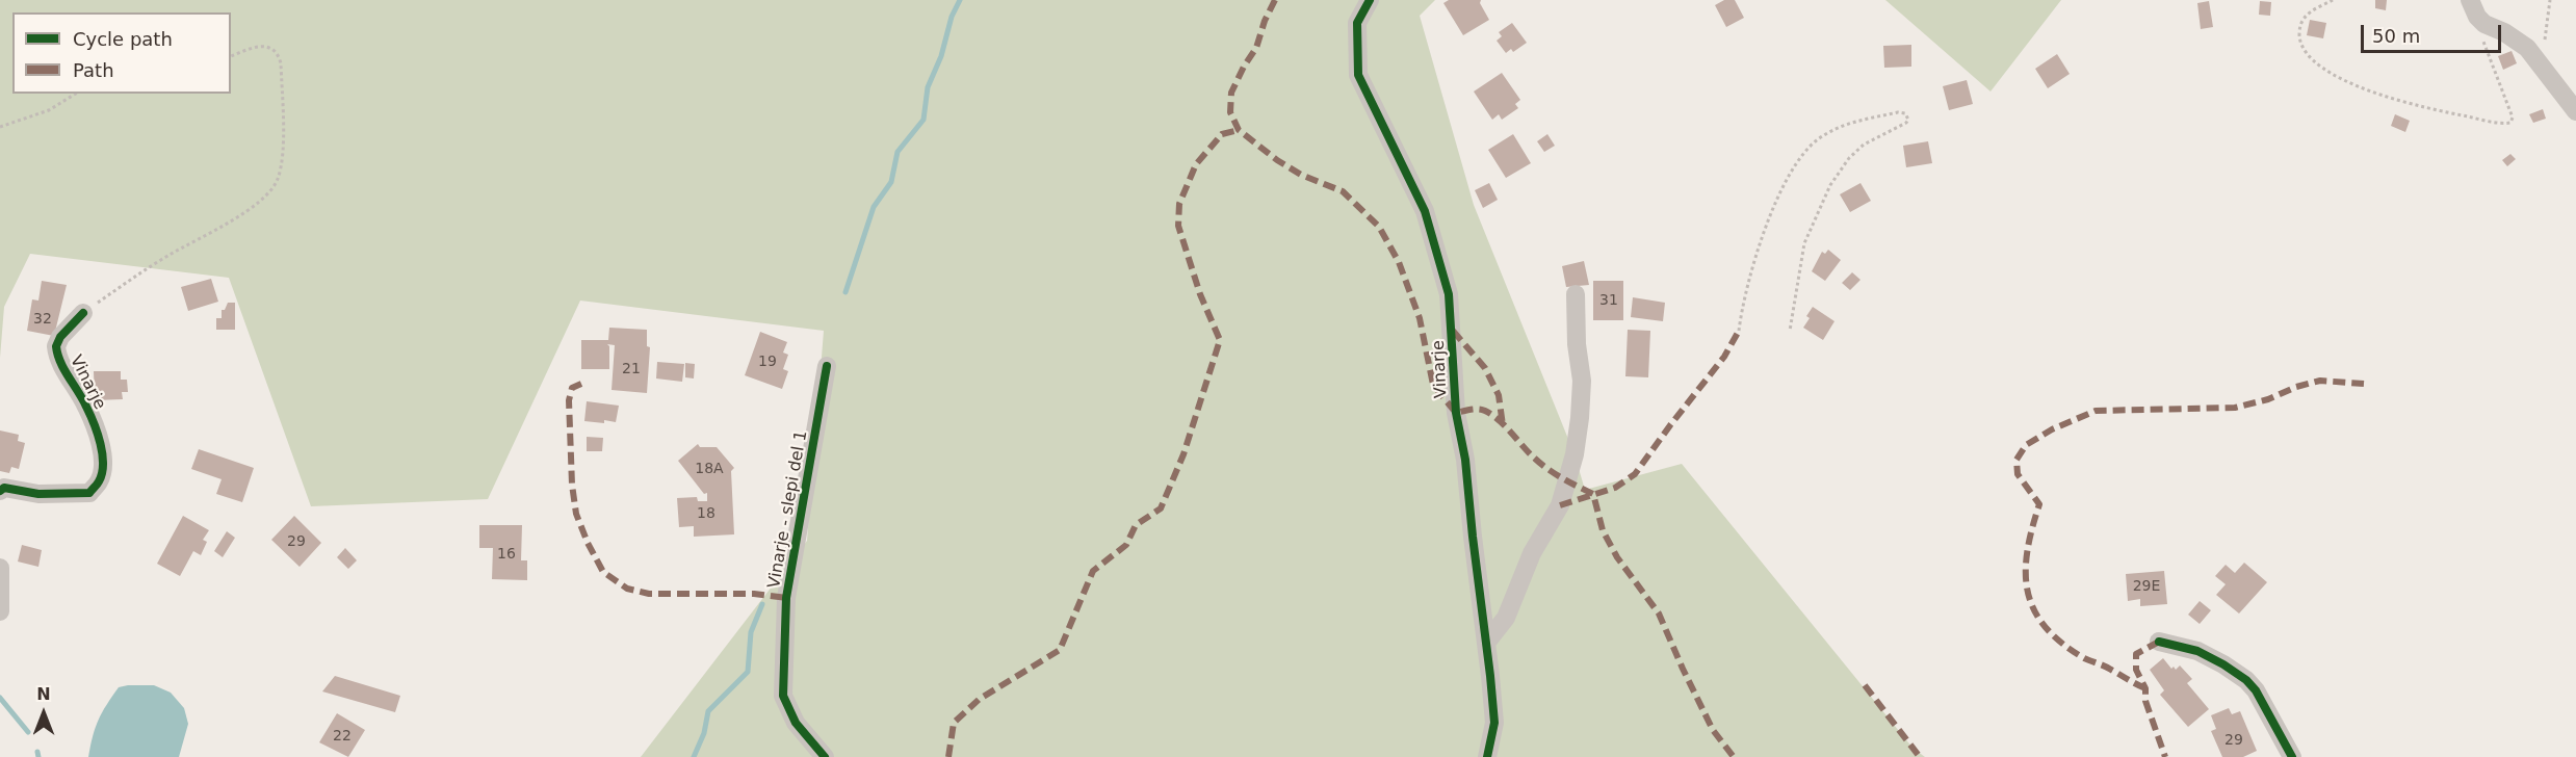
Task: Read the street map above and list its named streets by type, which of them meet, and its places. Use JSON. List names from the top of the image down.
{
  "streets": {
    "street": ["Vinarje", "Vinarje - slepi del 1"]
  },
  "house_numbers": [
    "31",
    "32",
    "19",
    "21",
    "18A",
    "18",
    "29",
    "16",
    "29E",
    "22",
    "29"
  ],
  "legend": ["Cycle path", "Path"],
  "scale_bar": "50 m",
  "north": "top"
}
